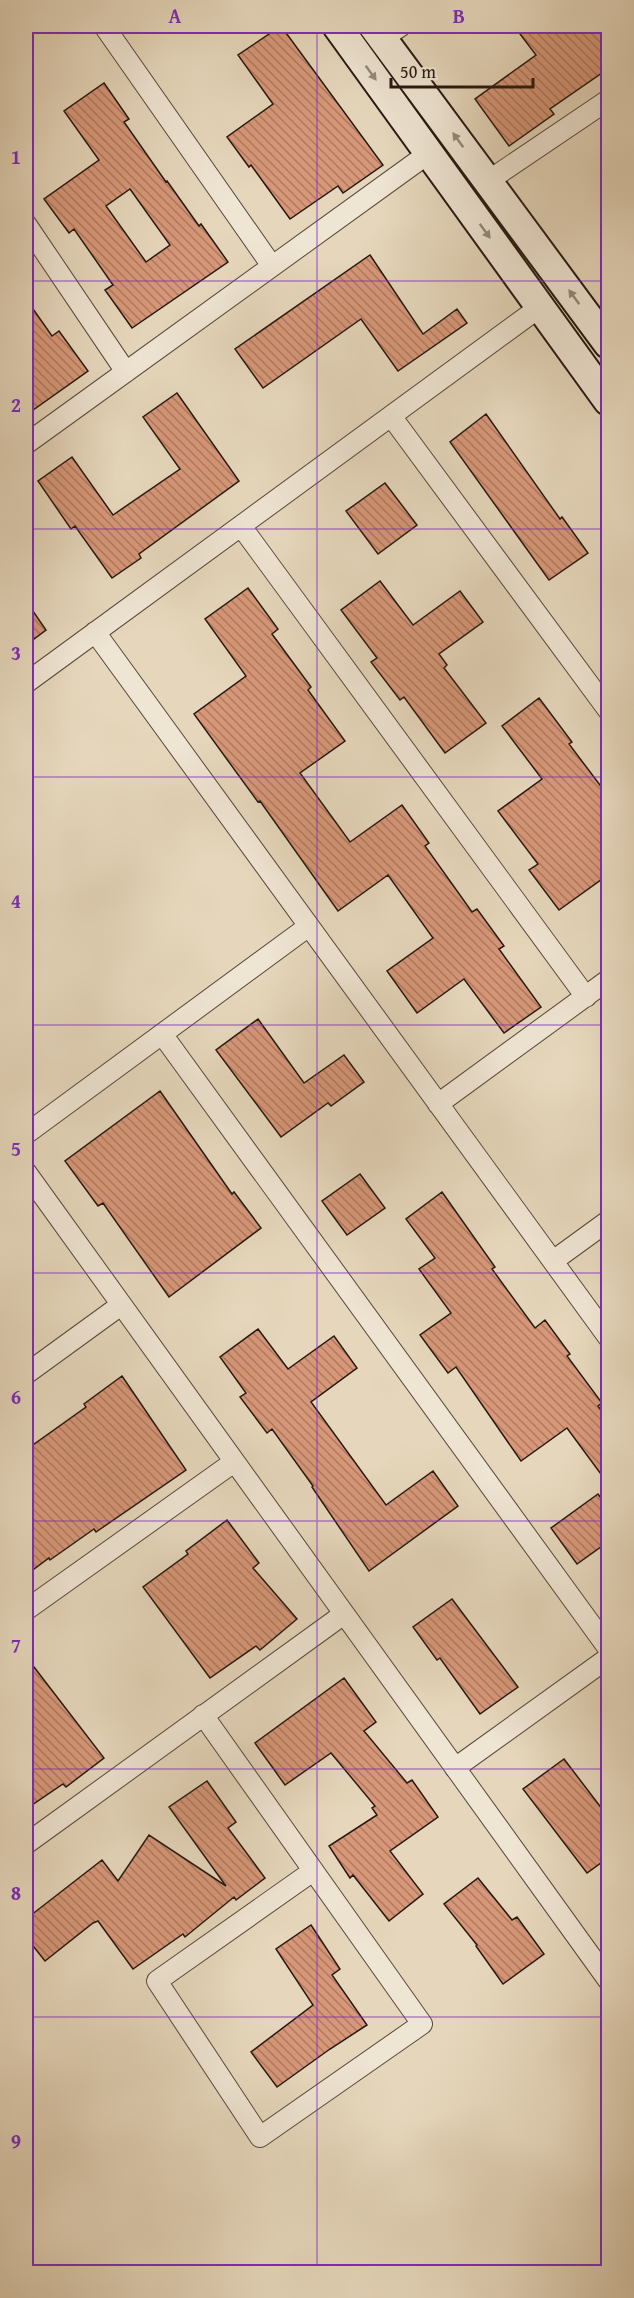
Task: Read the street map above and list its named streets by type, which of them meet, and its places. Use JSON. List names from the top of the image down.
{
  "scale_bar": "50 m",
  "grid": {
    "columns": ["A", "B"],
    "rows": [
      "1",
      "2",
      "3",
      "4",
      "5",
      "6",
      "7",
      "8",
      "9"
    ]
  }
}
